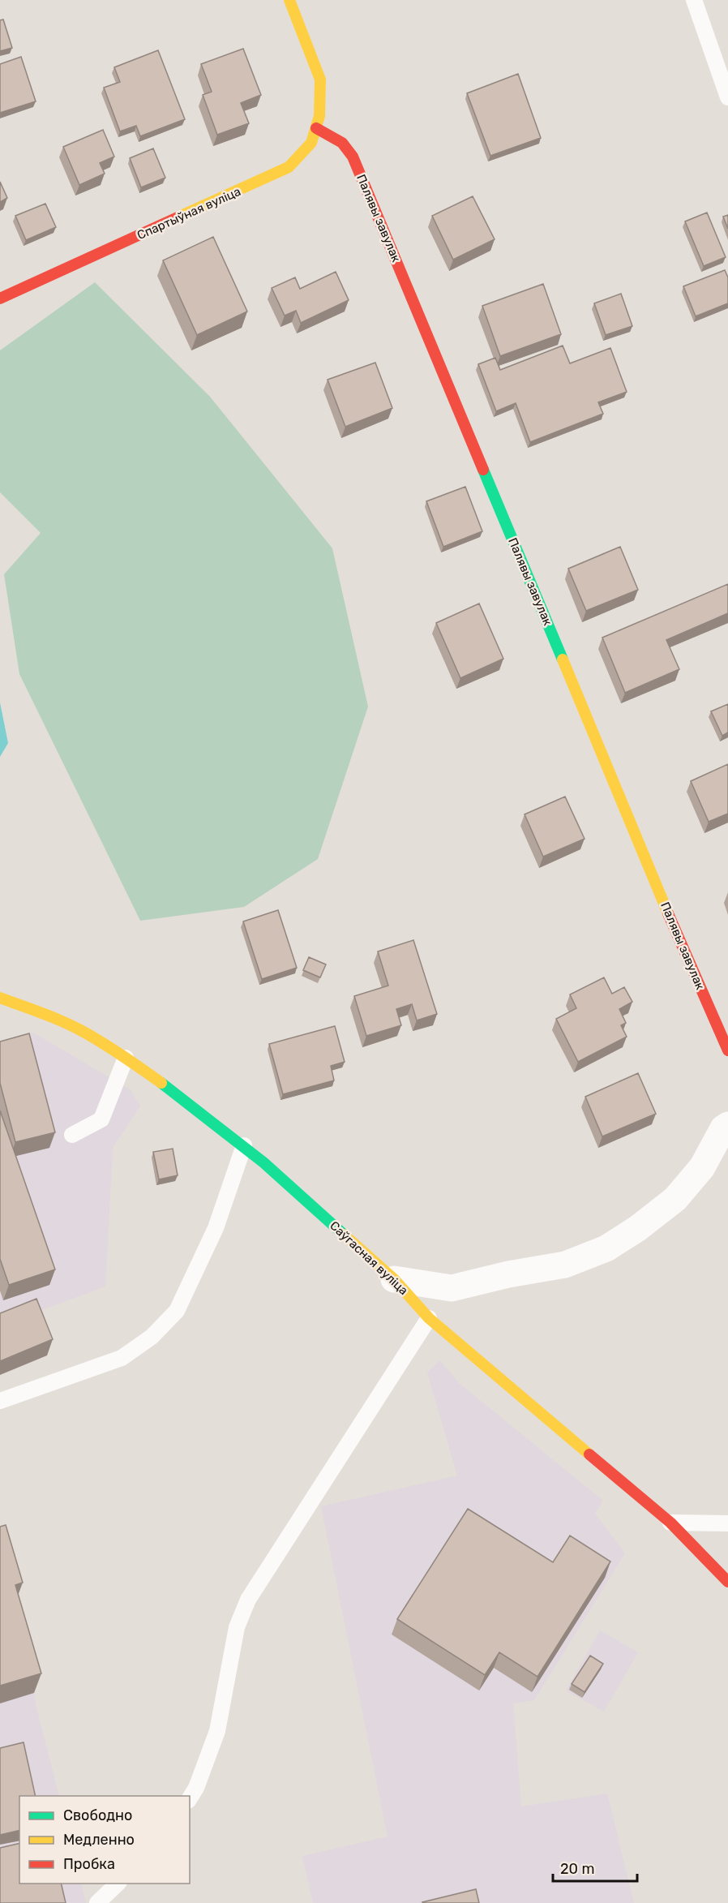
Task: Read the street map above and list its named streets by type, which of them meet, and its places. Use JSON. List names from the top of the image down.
{
  "streets": {
    "street": ["Спартыўная вуліца", "Палявы завулак", "Саўгасная вуліца"]
  },
  "crossings": [
    ["Спартыўная вуліца", "Палявы завулак"]
  ],
  "legend": ["Свободно", "Медленно", "Пробка"],
  "scale_bar": "20 m"
}
